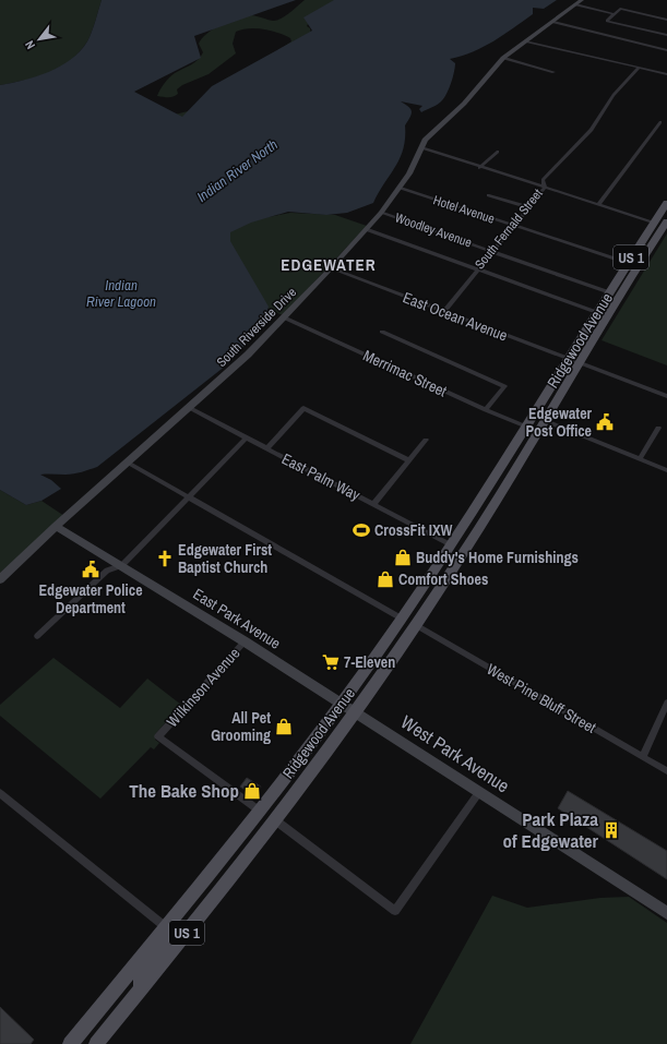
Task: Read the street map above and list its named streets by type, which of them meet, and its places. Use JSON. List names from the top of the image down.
{
  "streets": {
    "main road": ["US 1", "Ridgewood Avenue"],
    "street": [
      "Hotel Avenue",
      "South Fernald Street",
      "Woodley Avenue",
      "East Ocean Avenue",
      "South Riverside Drive",
      "Merrimac Street",
      "East Palm Way",
      "East Park Avenue",
      "Wilkinson Avenue",
      "West Pine Bluff Street",
      "West Park Avenue"
    ]
  },
  "crossings": [
    ["Hotel Avenue", "South Fernald Street"],
    ["Hotel Avenue", "South Riverside Drive"],
    ["Hotel Avenue", "Ridgewood Avenue"],
    ["South Fernald Street", "Woodley Avenue"],
    ["South Fernald Street", "East Ocean Avenue"],
    ["Woodley Avenue", "South Riverside Drive"],
    ["Woodley Avenue", "Ridgewood Avenue"],
    ["East Ocean Avenue", "South Riverside Drive"],
    ["East Ocean Avenue", "Ridgewood Avenue"],
    ["South Riverside Drive", "Merrimac Street"],
    ["South Riverside Drive", "East Palm Way"],
    ["South Riverside Drive", "East Park Avenue"],
    ["Ridgewood Avenue", "Merrimac Street"],
    ["Ridgewood Avenue", "East Palm Way"],
    ["Ridgewood Avenue", "East Park Avenue"],
    ["Ridgewood Avenue", "Wilkinson Avenue"],
    ["Ridgewood Avenue", "West Pine Bluff Street"],
    ["Ridgewood Avenue", "West Park Avenue"],
    ["East Park Avenue", "Wilkinson Avenue"],
    ["East Park Avenue", "West Park Avenue"]
  ],
  "districts": ["EDGEWATER"],
  "water": ["Indian River North", "Indian River Lagoon"],
  "places": {
    "public building": ["Edgewater Post Office", "Edgewater Police Department"],
    "sports": ["CrossFit IXW"],
    "shop": [
      "Buddy's Home Furnishings",
      "Comfort Shoes",
      "All Pet Grooming",
      "The Bake Shop"
    ],
    "church": ["Edgewater First Baptist Church"],
    "supermarket": ["7-Eleven"],
    "building": ["Park Plaza of Edgewater"]
  },
  "north": "bottom left"
}
